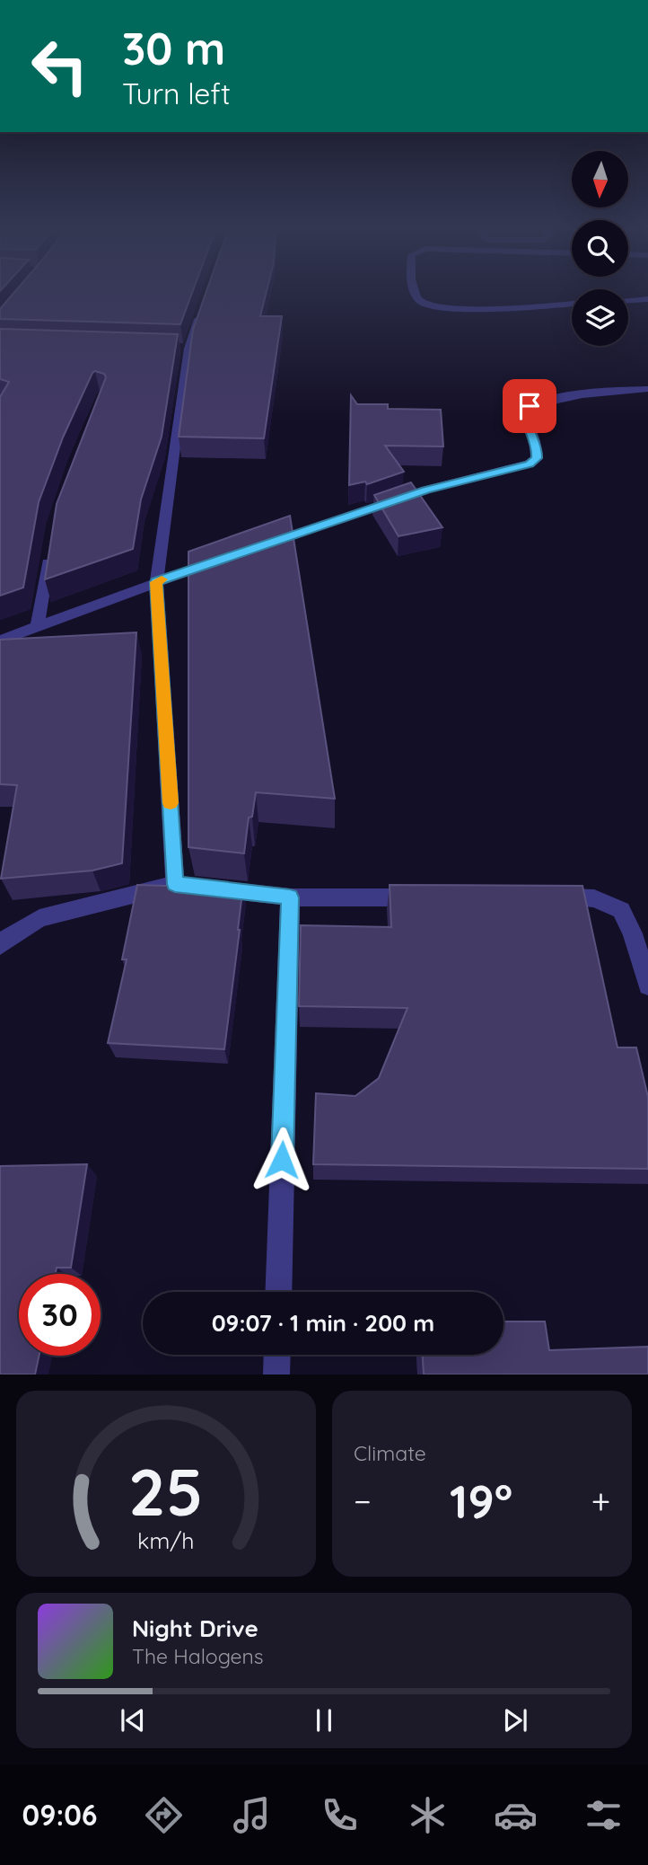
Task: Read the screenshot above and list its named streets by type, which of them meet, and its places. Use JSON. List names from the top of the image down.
{
  "north": "bottom",
  "page": {
    "turn": ["30 m", "Turn left"],
    "limit": "30",
    "trip": "09:07 · 1 min · 200 m",
    "tile": "Climate",
    "heat": ["−", "19°", "+"],
    "song": ["Night Drive", "The Halogens"],
    "tabs": "09:06",
    "gauge": ["25", "km/h"]
  }
}
